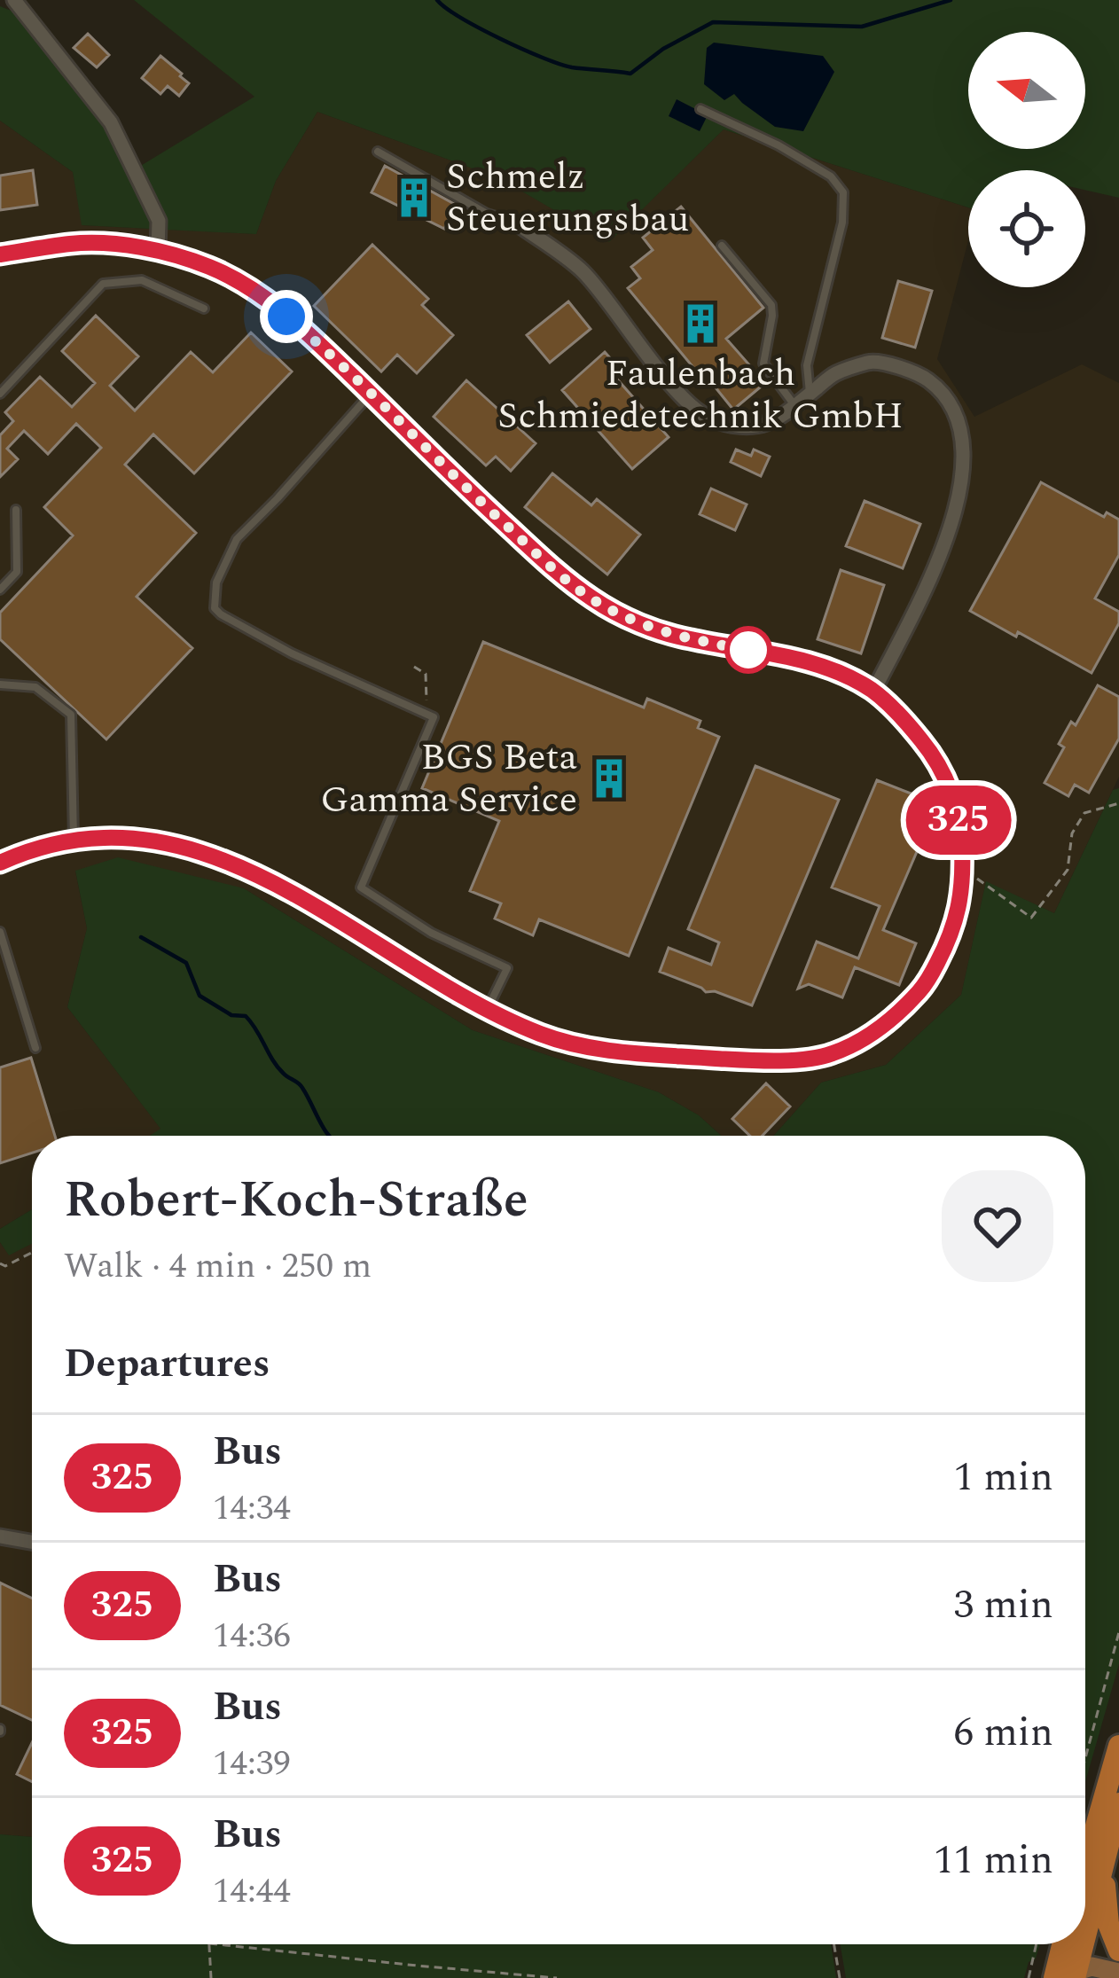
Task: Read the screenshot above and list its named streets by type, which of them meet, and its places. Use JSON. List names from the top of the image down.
{
  "places": {
    "building": ["Schmelz Steuerungsbau", "Faulenbach Schmiedetechnik GmbH", "BGS Beta Gamma Service"]
  },
  "lines": ["bus line 325"],
  "north": "left",
  "page": {
    "on_map": "325",
    "heading": [
      ["Robert-Koch-Straße", "Walk · 4 min · 250 m"],
      "Departures"
    ],
    "list": [
      {
        "mark": "325",
        "name": "Bus",
        "note": "14:34",
        "value": "1 min"
      },
      {
        "mark": "325",
        "name": "Bus",
        "note": "14:36",
        "value": "3 min"
      },
      {
        "mark": "325",
        "name": "Bus",
        "note": "14:39",
        "value": "6 min"
      },
      {
        "mark": "325",
        "name": "Bus",
        "note": "14:44",
        "value": "11 min"
      }
    ]
  }
}
